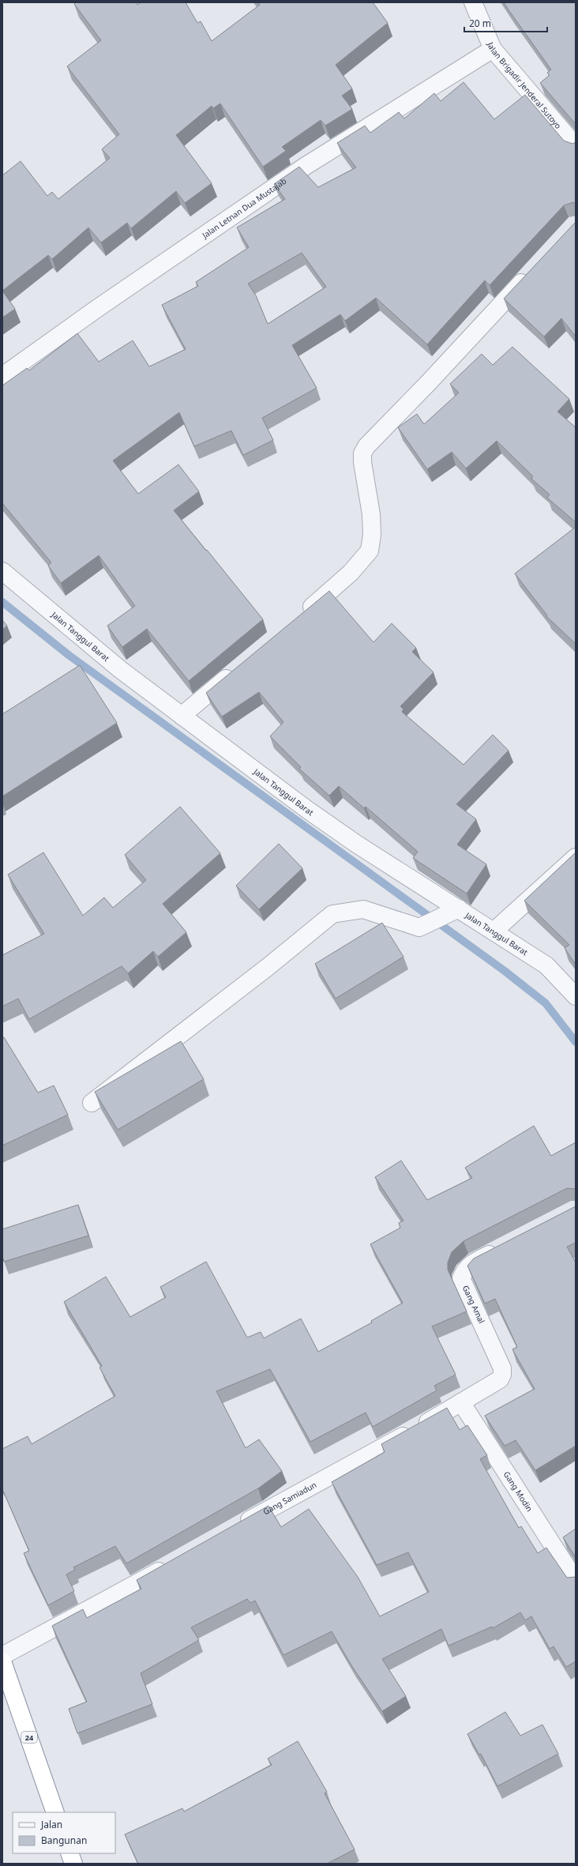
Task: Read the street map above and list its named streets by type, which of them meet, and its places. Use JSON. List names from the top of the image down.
{
  "streets": {
    "highway": ["24"],
    "street": [
      "Jalan Brigadir Jenderal Sutoyo",
      "Jalan Letnan Dua Mustajab",
      "Jalan Tanggul Barat",
      "Gang Amal",
      "Gang Modin",
      "Gang Samiadun"
    ]
  },
  "crossings": [
    ["Jalan Brigadir Jenderal Sutoyo", "Jalan Letnan Dua Mustajab"],
    ["Gang Amal", "Gang Modin"],
    ["Gang Amal", "Gang Samiadun"],
    ["Gang Modin", "Gang Samiadun"]
  ],
  "legend": ["Jalan", "Bangunan"],
  "scale_bar": "20 m"
}
